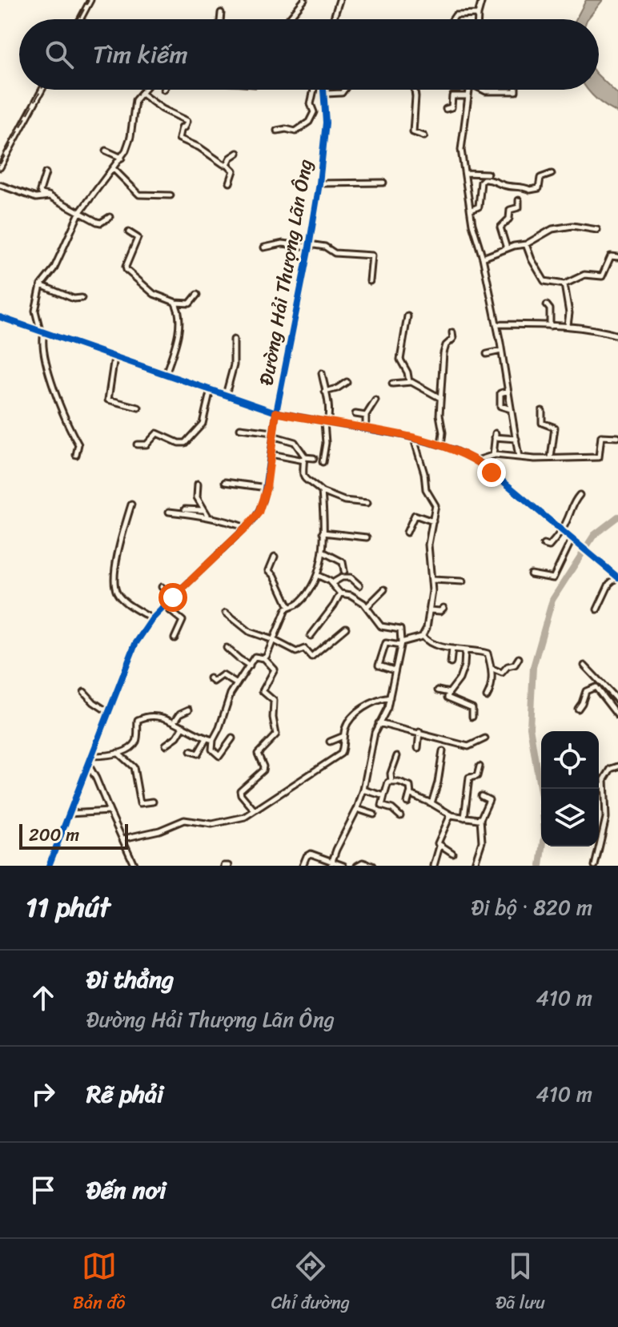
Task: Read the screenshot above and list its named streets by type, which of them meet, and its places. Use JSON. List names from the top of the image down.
{
  "streets": {
    "street": ["Đường Hải Thượng Lãn Ông"]
  },
  "scale_bar": "200 m",
  "page": {
    "search": "Tìm kiếm",
    "scale": "200 m",
    "heading": ["11 phút", "Đi bộ · 820 m"],
    "list": [
      ["Đi thẳng", "Đường Hải Thượng Lãn Ông", "410 m"],
      ["Rẽ phải", "410 m"],
      "Đến nơi"
    ],
    "nav": ["Bản đồ", "Chỉ đường", "Đã lưu"]
  }
}
